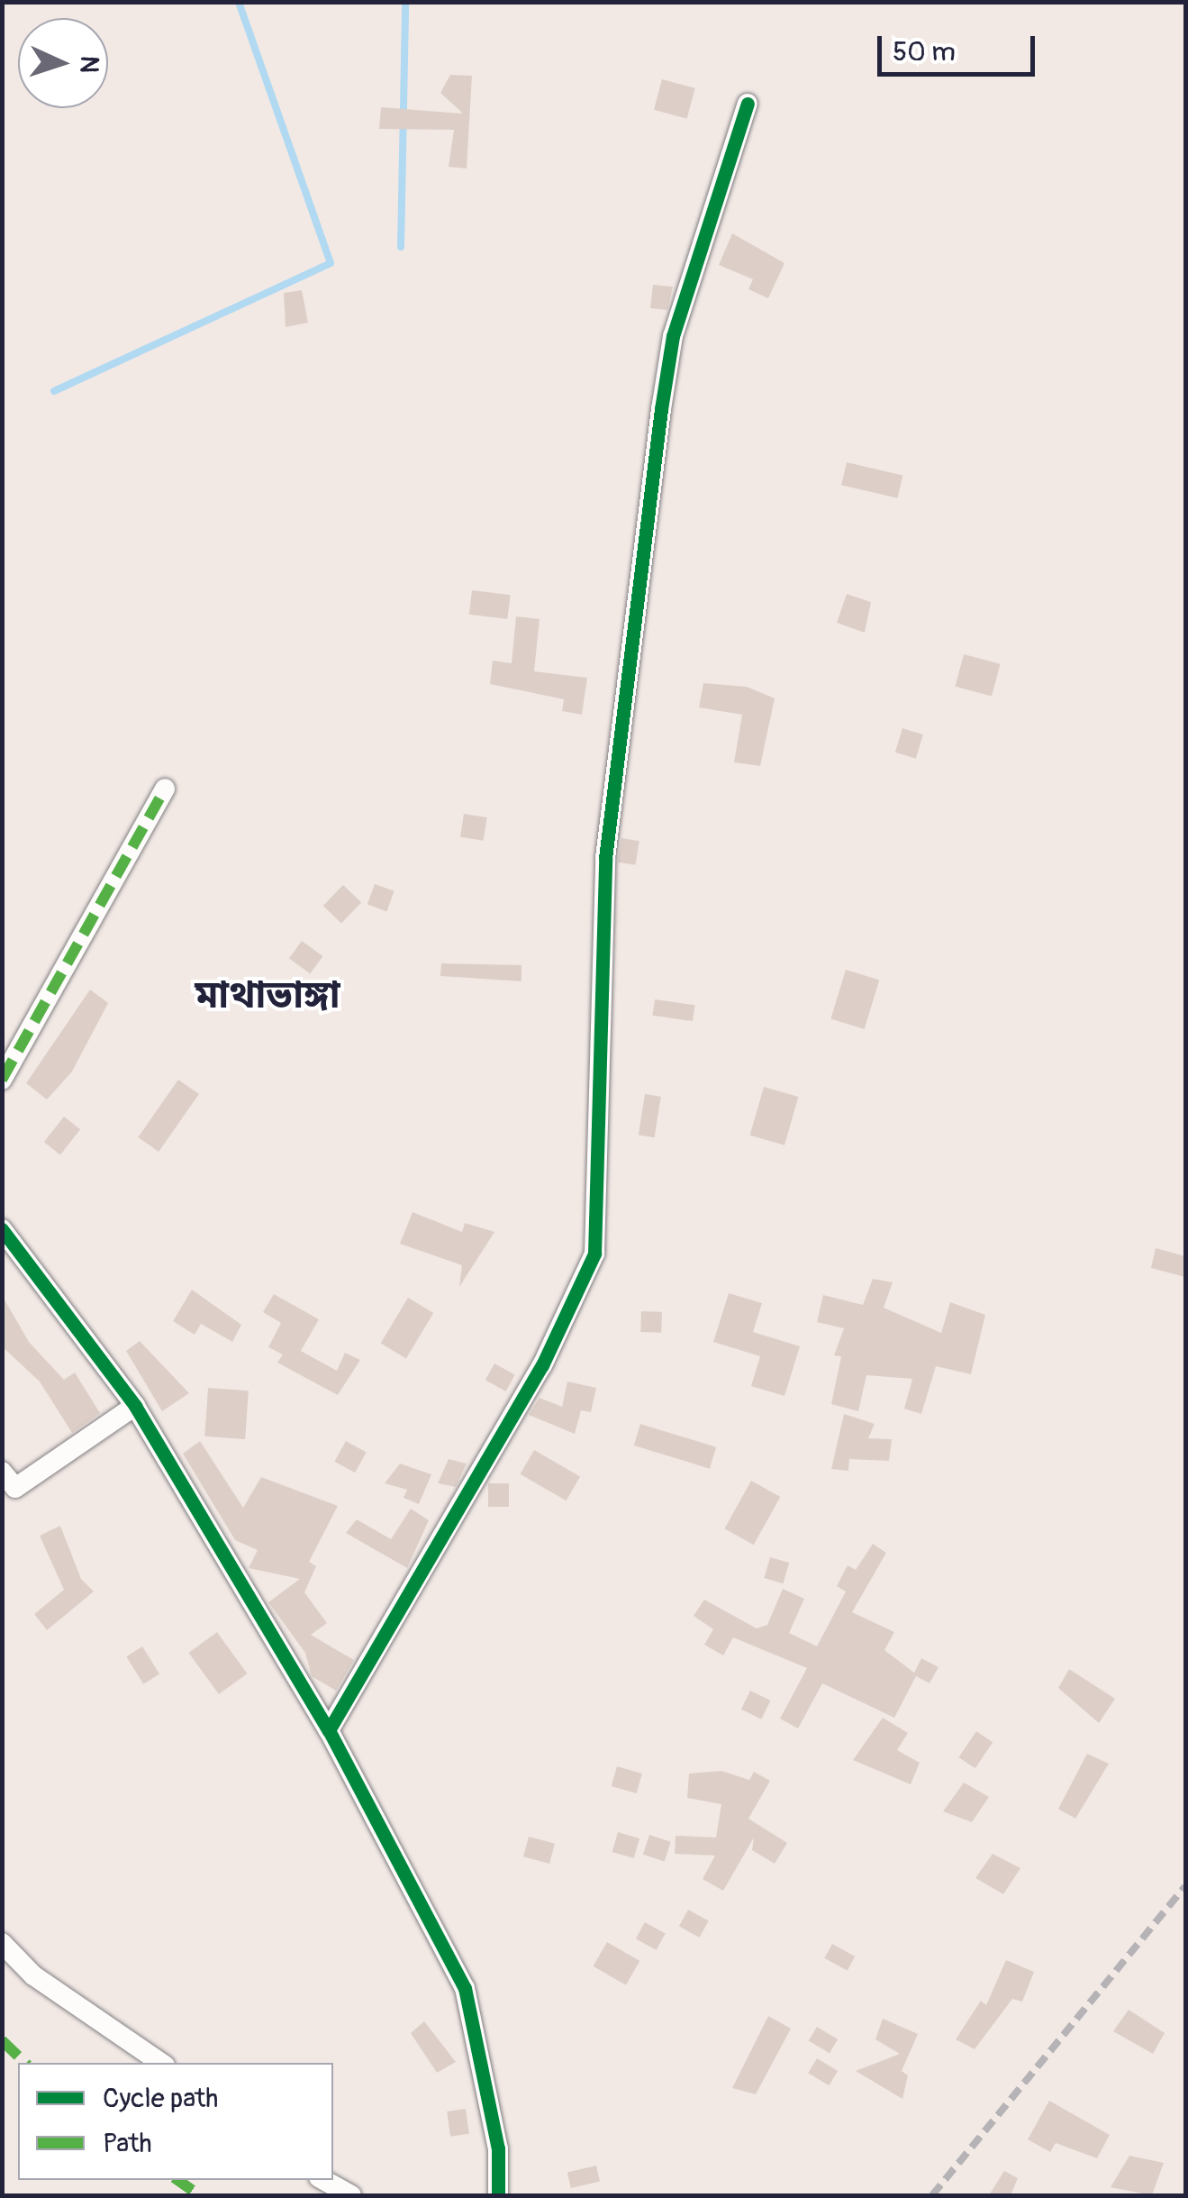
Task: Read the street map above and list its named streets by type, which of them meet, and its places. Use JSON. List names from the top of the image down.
{
  "districts": ["মাথাভাঙ্গা"],
  "legend": ["Cycle path", "Path"],
  "scale_bar": "50 m",
  "north": "right"
}
